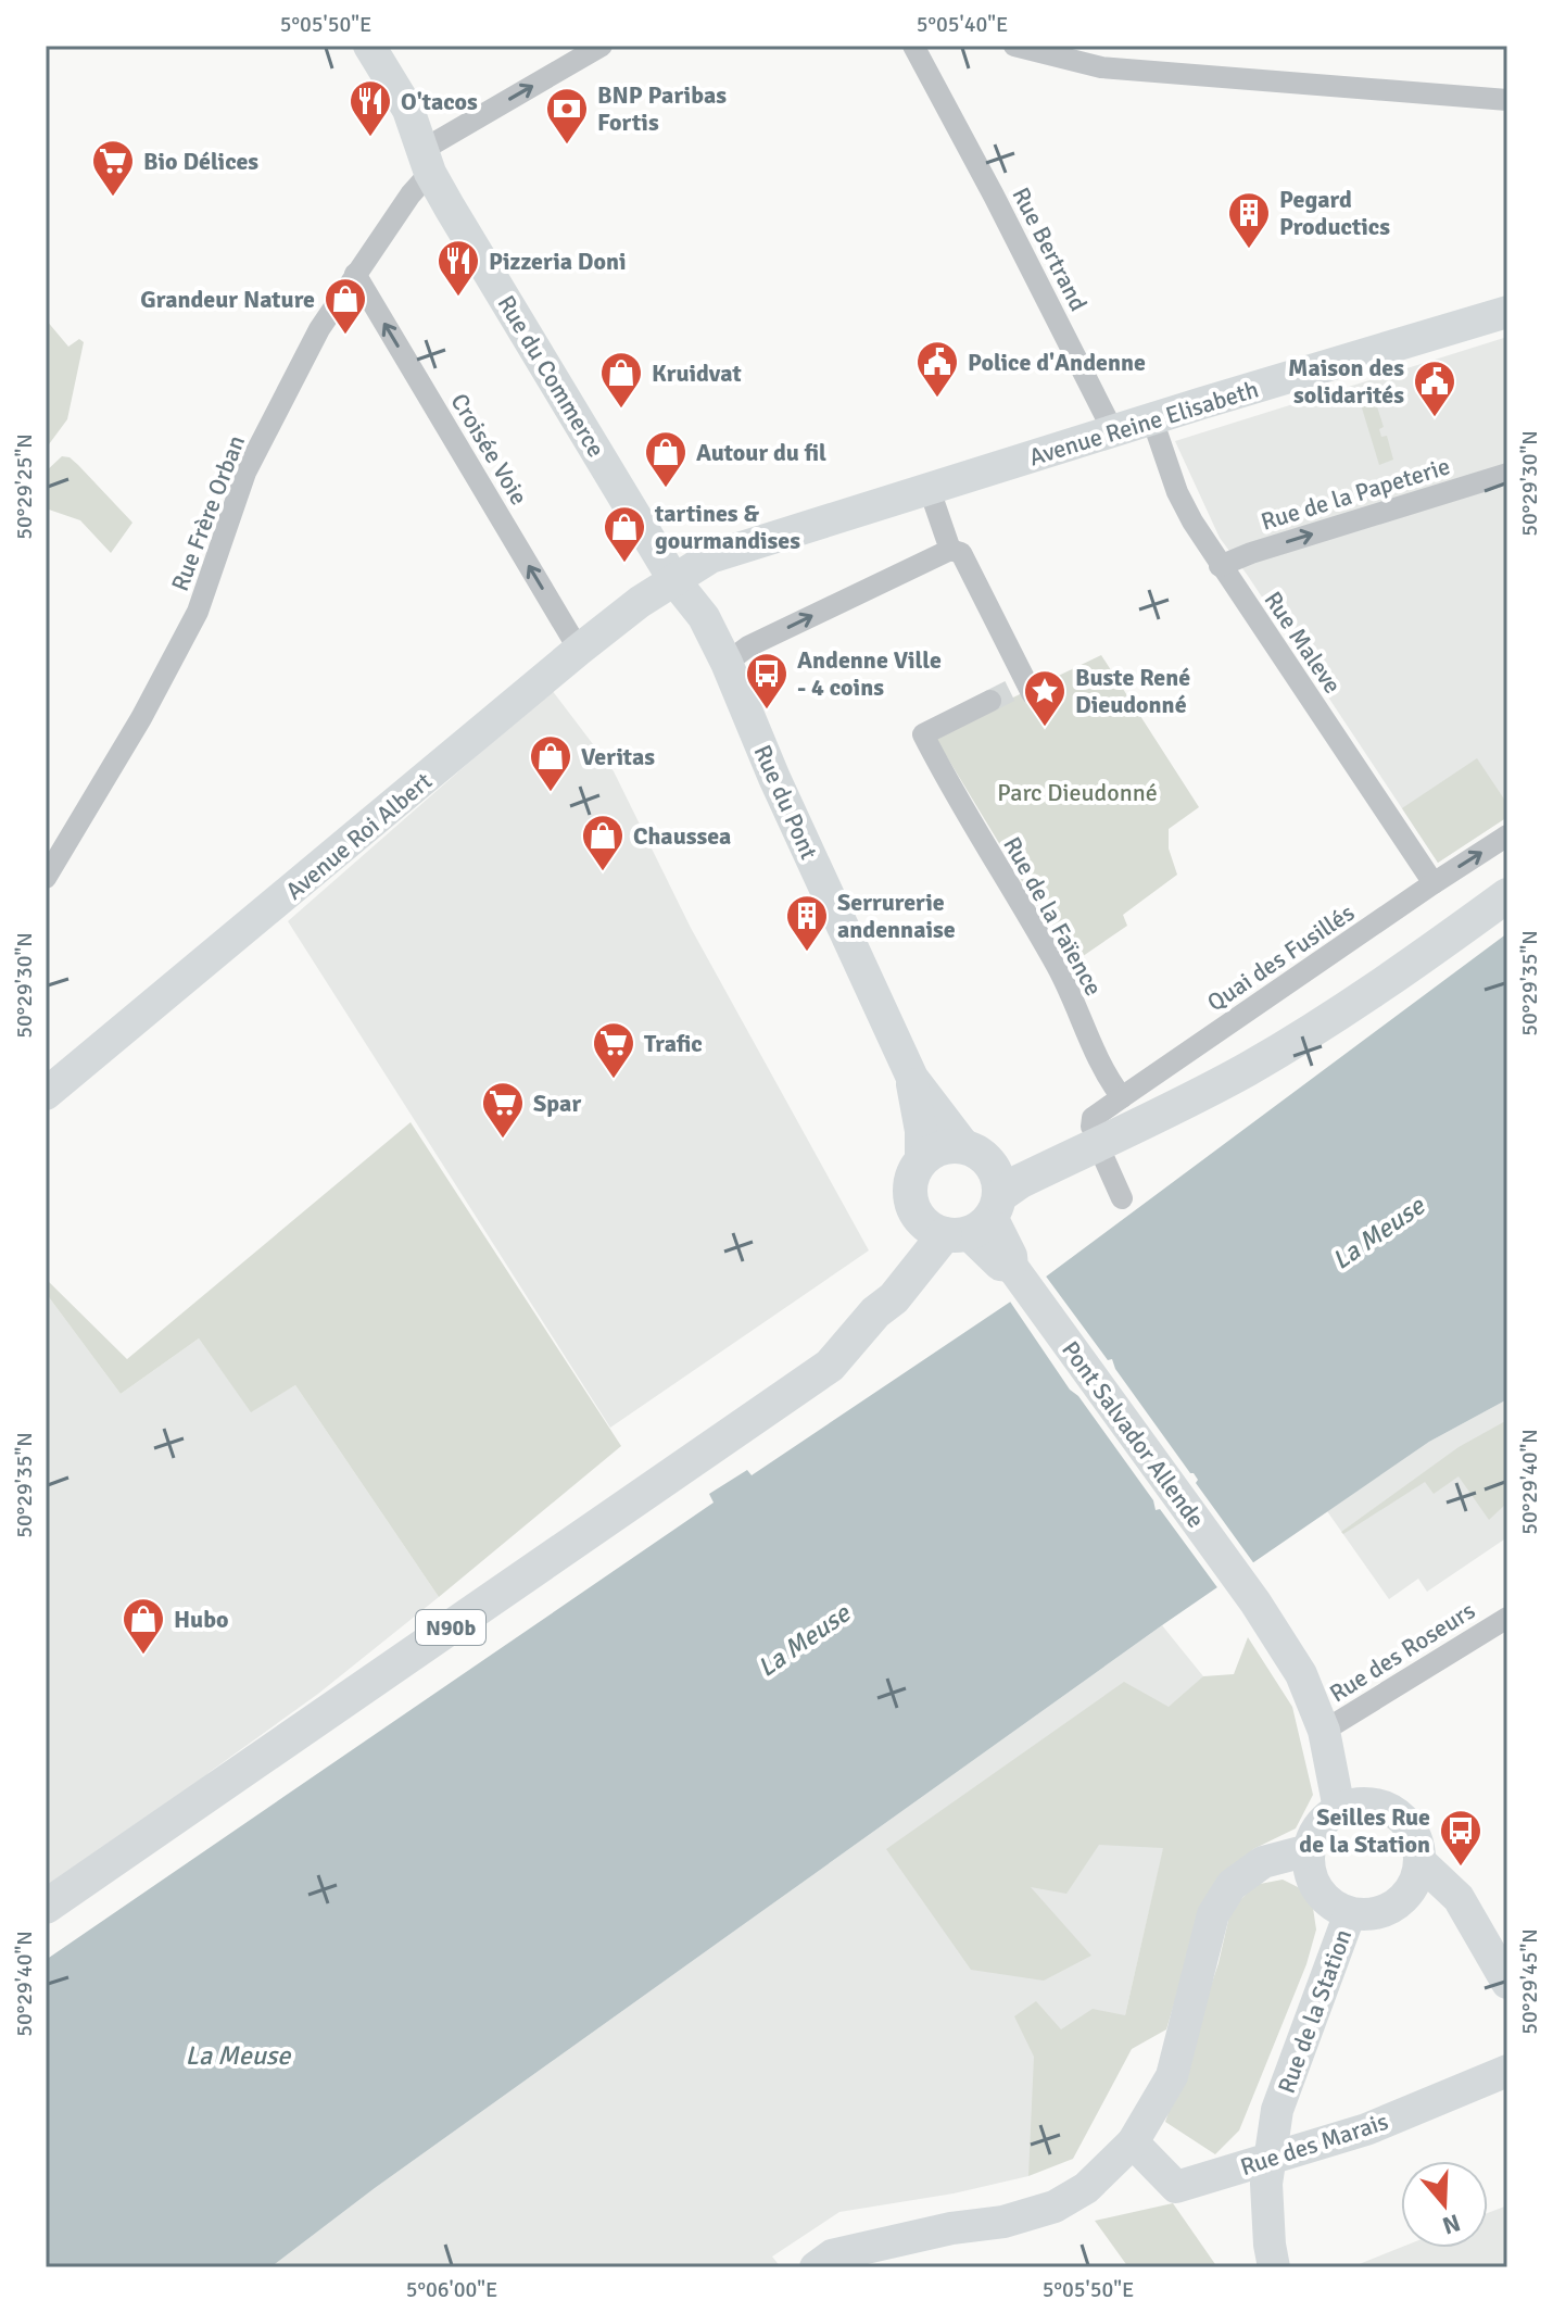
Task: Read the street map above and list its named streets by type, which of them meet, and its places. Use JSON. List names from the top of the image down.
{
  "streets": {
    "main road": [
      "Rue du Commerce",
      "Avenue Reine Elisabeth",
      "Rue du Pont",
      "Avenue Roi Albert",
      "Pont Salvador Allende",
      "N90b",
      "Rue de la Station",
      "Rue des Marais"
    ],
    "street": [
      "Rue Bertrand",
      "Croisée Voie",
      "Rue de la Papeterie",
      "Rue Frère Orban",
      "Rue Maleve",
      "Rue de la Faïence",
      "Quai des Fusillés",
      "Rue des Roseurs"
    ]
  },
  "crossings": [
    ["Rue Bertrand", "Avenue Reine Elisabeth"],
    ["Rue du Commerce", "Avenue Reine Elisabeth"],
    ["Rue du Commerce", "Rue Frère Orban"],
    ["Rue du Commerce", "Rue du Pont"],
    ["Rue du Commerce", "Avenue Roi Albert"],
    ["Avenue Reine Elisabeth", "Rue Maleve"],
    ["Avenue Reine Elisabeth", "Rue du Pont"],
    ["Avenue Reine Elisabeth", "Avenue Roi Albert"],
    ["Croisée Voie", "Rue Frère Orban"],
    ["Croisée Voie", "Avenue Roi Albert"],
    ["Rue de la Papeterie", "Rue Maleve"],
    ["Rue Maleve", "Quai des Fusillés"],
    ["Rue du Pont", "Avenue Roi Albert"],
    ["Rue du Pont", "Pont Salvador Allende"],
    ["Rue du Pont", "N90b"],
    ["Rue de la Faïence", "Quai des Fusillés"],
    ["Quai des Fusillés", "N90b"],
    ["Pont Salvador Allende", "N90b"],
    ["Pont Salvador Allende", "Rue des Roseurs"],
    ["Pont Salvador Allende", "Rue de la Station"]
  ],
  "one_way": ["Croisée Voie", "Rue de la Papeterie"],
  "water": ["La Meuse"],
  "parks": ["Parc Dieudonné"],
  "places": {
    "restaurant": ["O'tacos", "Pizzeria Doni"],
    "bank": ["BNP Paribas Fortis"],
    "supermarket": ["Bio Délices", "Trafic", "Spar"],
    "building": ["Pegard Productics", "Serrurerie andennaise"],
    "shop": [
      "Grandeur Nature",
      "Kruidvat",
      "Autour du fil",
      "tartines & gourmandises",
      "Veritas",
      "Chaussea",
      "Hubo"
    ],
    "public building": ["Police d'Andenne", "Maison des solidarités"],
    "bus stop": ["Andenne Ville - 4 coins", "Seilles Rue de la Station"],
    "place": ["Buste René Dieudonné"]
  },
  "north": "bottom",
  "coordinates": [
    "5°05'50\"E",
    "5°05'40\"E",
    "50°29'30\"N",
    "50°29'25\"N",
    "50°29'35\"N",
    "50°29'40\"N",
    "50°29'45\"N",
    "5°06'00\"E"
  ]
}
